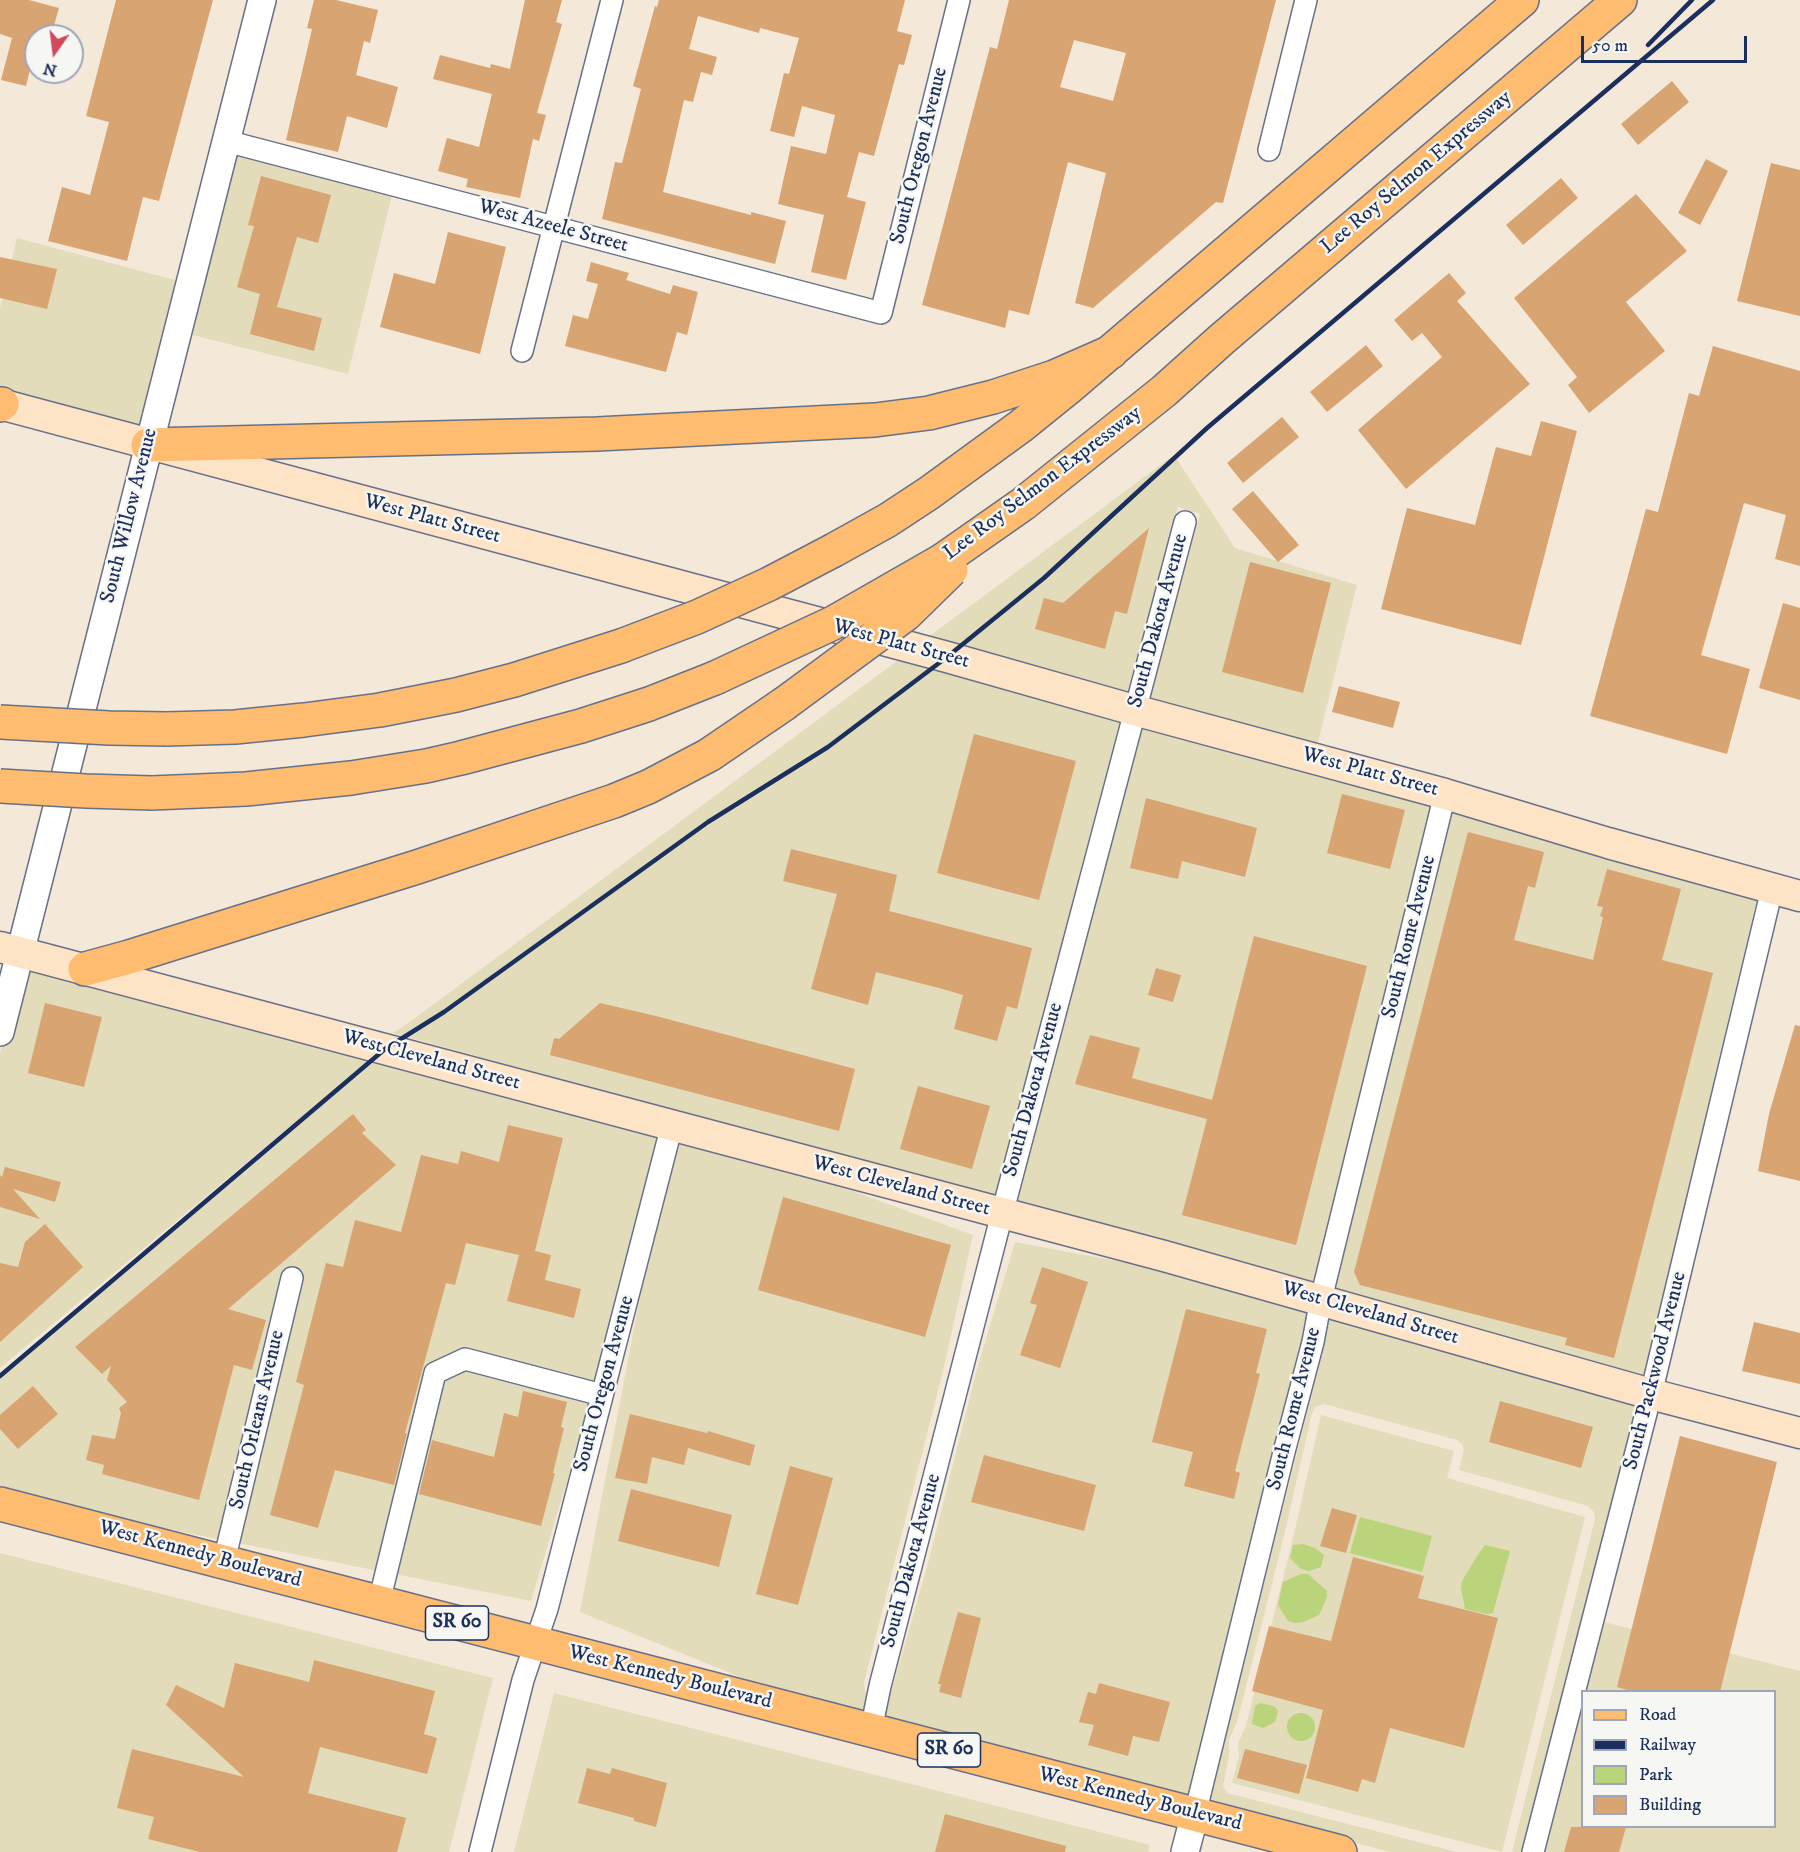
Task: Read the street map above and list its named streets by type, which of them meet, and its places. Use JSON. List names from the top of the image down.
{
  "streets": {
    "main road": [
      "Lee Roy Selmon Expressway",
      "West Platt Street",
      "West Cleveland Street",
      "West Kennedy Boulevard",
      "SR 60"
    ],
    "street": [
      "South Oregon Avenue",
      "West Azeele Street",
      "South Willow Avenue",
      "South Dakota Avenue",
      "South Rome Avenue",
      "South Packwood Avenue",
      "South Orleans Avenue"
    ]
  },
  "crossings": [
    ["South Oregon Avenue", "West Azeele Street"],
    ["South Oregon Avenue", "West Cleveland Street"],
    ["South Oregon Avenue", "West Kennedy Boulevard"],
    ["West Azeele Street", "South Willow Avenue"],
    ["South Willow Avenue", "West Platt Street"],
    ["South Willow Avenue", "West Cleveland Street"],
    ["West Platt Street", "South Dakota Avenue"],
    ["West Platt Street", "South Rome Avenue"],
    ["West Platt Street", "South Packwood Avenue"],
    ["South Dakota Avenue", "West Cleveland Street"],
    ["South Dakota Avenue", "West Kennedy Boulevard"],
    ["South Rome Avenue", "West Cleveland Street"],
    ["South Rome Avenue", "West Kennedy Boulevard"],
    ["West Cleveland Street", "South Packwood Avenue"],
    ["South Orleans Avenue", "West Kennedy Boulevard"]
  ],
  "legend": [
    "Road",
    "Railway",
    "Park",
    "Building"
  ],
  "scale_bar": "50 m",
  "north": "bottom"
}
